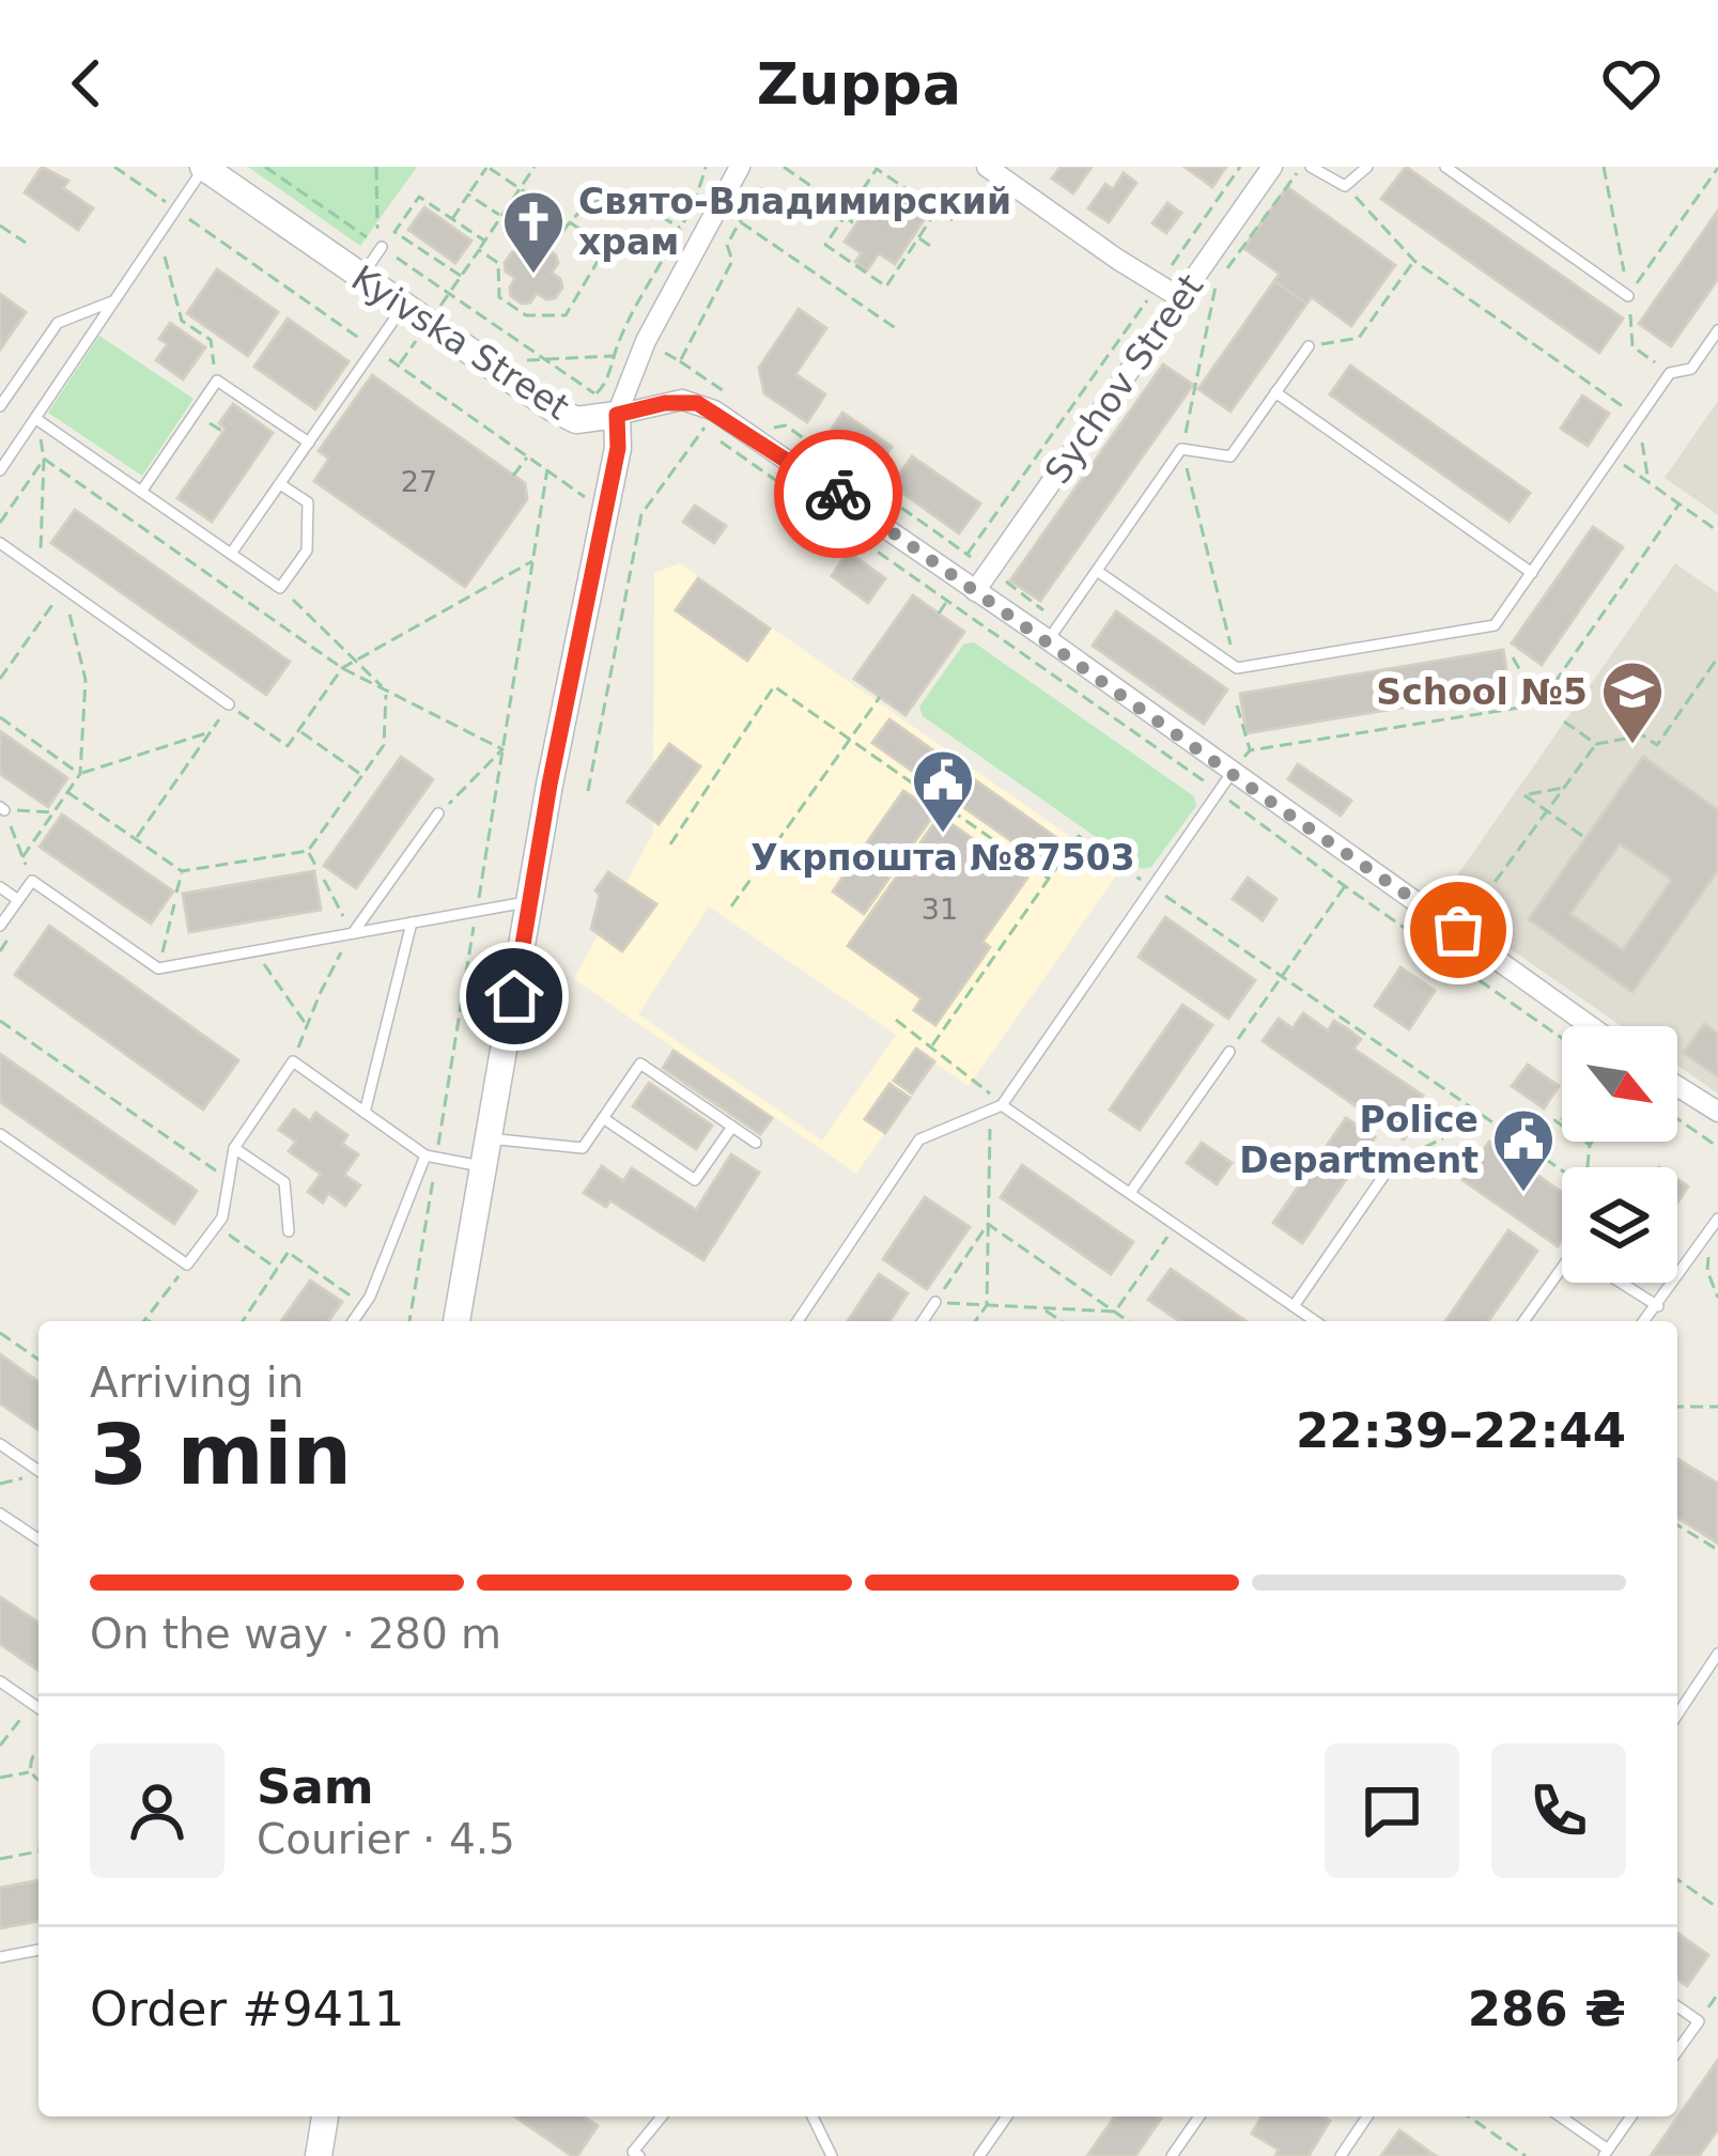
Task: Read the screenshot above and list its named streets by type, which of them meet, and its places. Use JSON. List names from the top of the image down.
{
  "streets": {
    "street": ["Kyivska Street", "Sychov Street"]
  },
  "places": {
    "church": ["Свято-Владимирский храм"],
    "school or university": ["School №5"],
    "public building": ["Укрпошта №87503", "Police Department"]
  },
  "house_numbers": ["27", "31"],
  "north": "bottom right",
  "page": {
    "header": "Zuppa",
    "heading": ["3 min", "Arriving in", "22:39–22:44"],
    "panel": [
      "Sam",
      "Courier · 4.5",
      "Order #9411",
      "286 ₴"
    ],
    "bar": "On the way · 280 m"
  }
}
